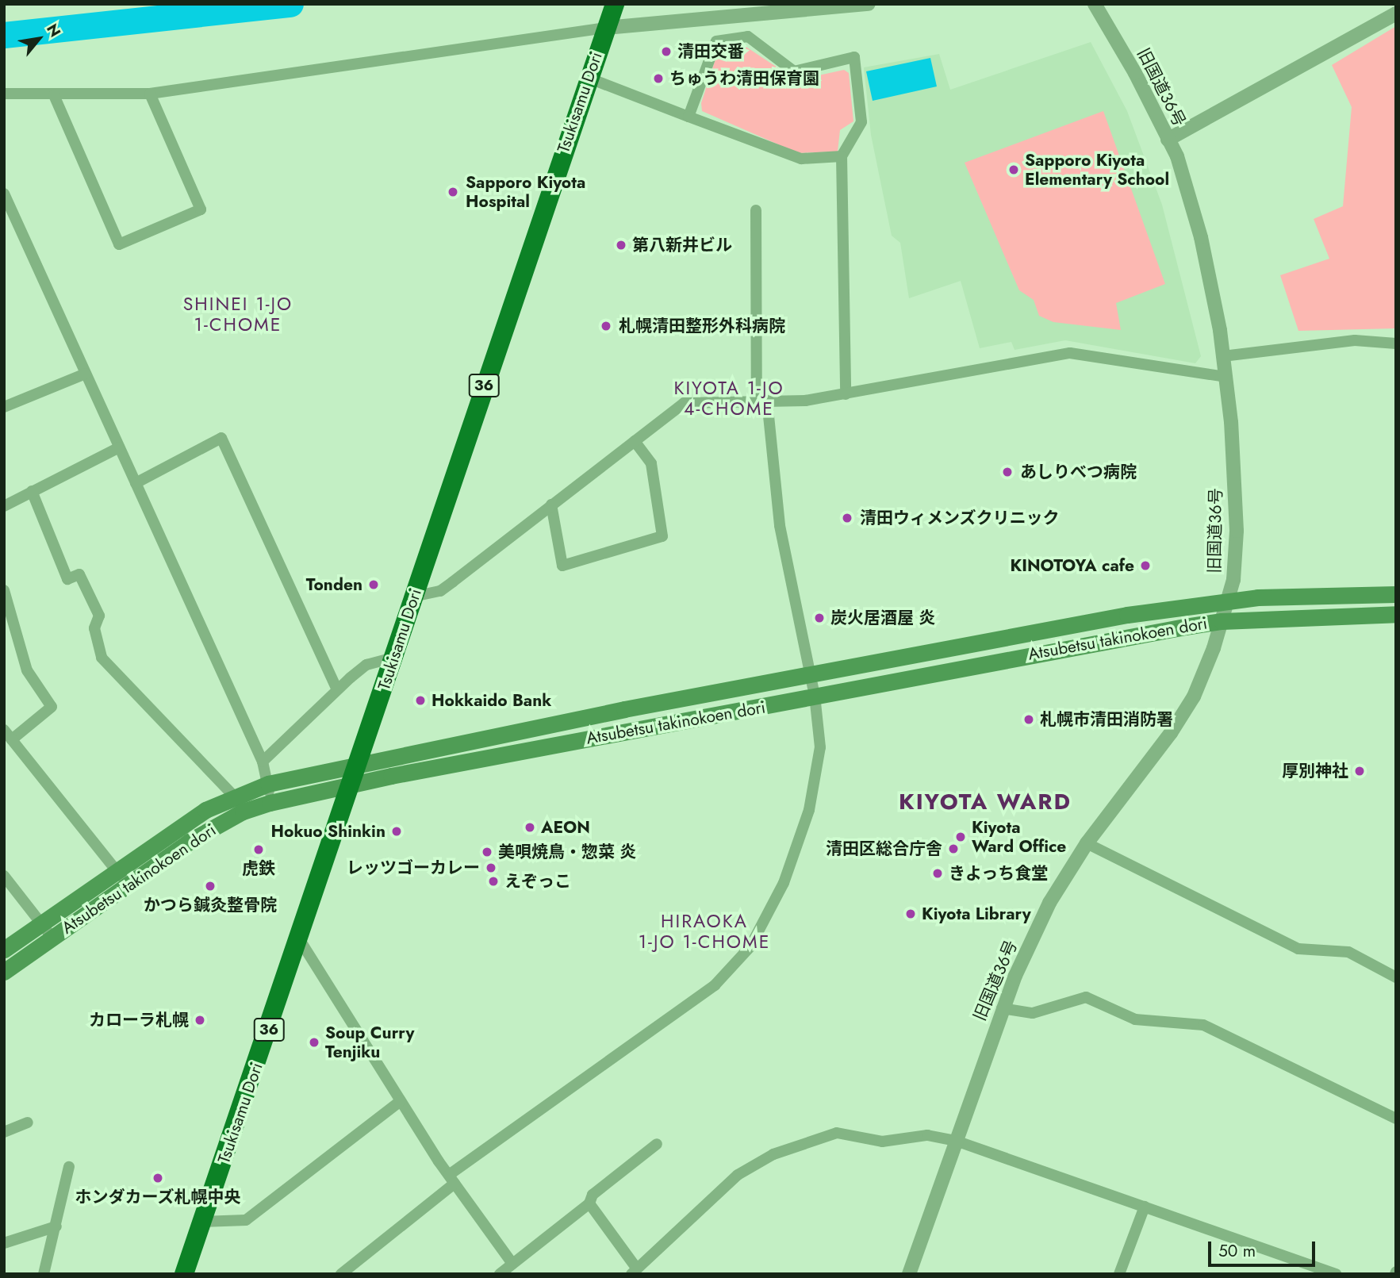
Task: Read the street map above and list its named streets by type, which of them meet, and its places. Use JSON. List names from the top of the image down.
{
  "streets": {
    "highway": ["Tsukisamu Dori", "36"],
    "main road": ["Atsubetsu takinokoen dori"],
    "street": ["旧国道36号"]
  },
  "crossings": [
    ["旧国道36号", "Atsubetsu takinokoen dori"],
    ["Tsukisamu Dori", "Atsubetsu takinokoen dori"]
  ],
  "districts": [
    "SHINEI 1-JO 1-CHOME",
    "KIYOTA 1-JO 4-CHOME",
    "KIYOTA WARD",
    "HIRAOKA 1-JO 1-CHOME"
  ],
  "places": [
    "清田交番",
    "ちゅうわ清田保育園",
    "Sapporo Kiyota Elementary School",
    "Sapporo Kiyota Hospital",
    "第八新井ビル",
    "札幌清田整形外科病院",
    "あしりべつ病院",
    "清田ウィメンズクリニック",
    "KINOTOYA cafe",
    "Tonden",
    "炭火居酒屋 炎",
    "Hokkaido Bank",
    "札幌市清田消防署",
    "厚別神社",
    "AEON",
    "Hokuo Shinkin",
    "Kiyota Ward Office",
    "清田区総合庁舎",
    "虎鉄",
    "美唄焼鳥・惣菜 炎",
    "レッツゴーカレー",
    "きよっち食堂",
    "えぞっこ",
    "かつら鍼灸整骨院",
    "Kiyota Library",
    "カローラ札幌",
    "Soup Curry Tenjiku",
    "ホンダカーズ札幌中央"
  ],
  "scale_bar": "50 m",
  "north": "top right"
}
